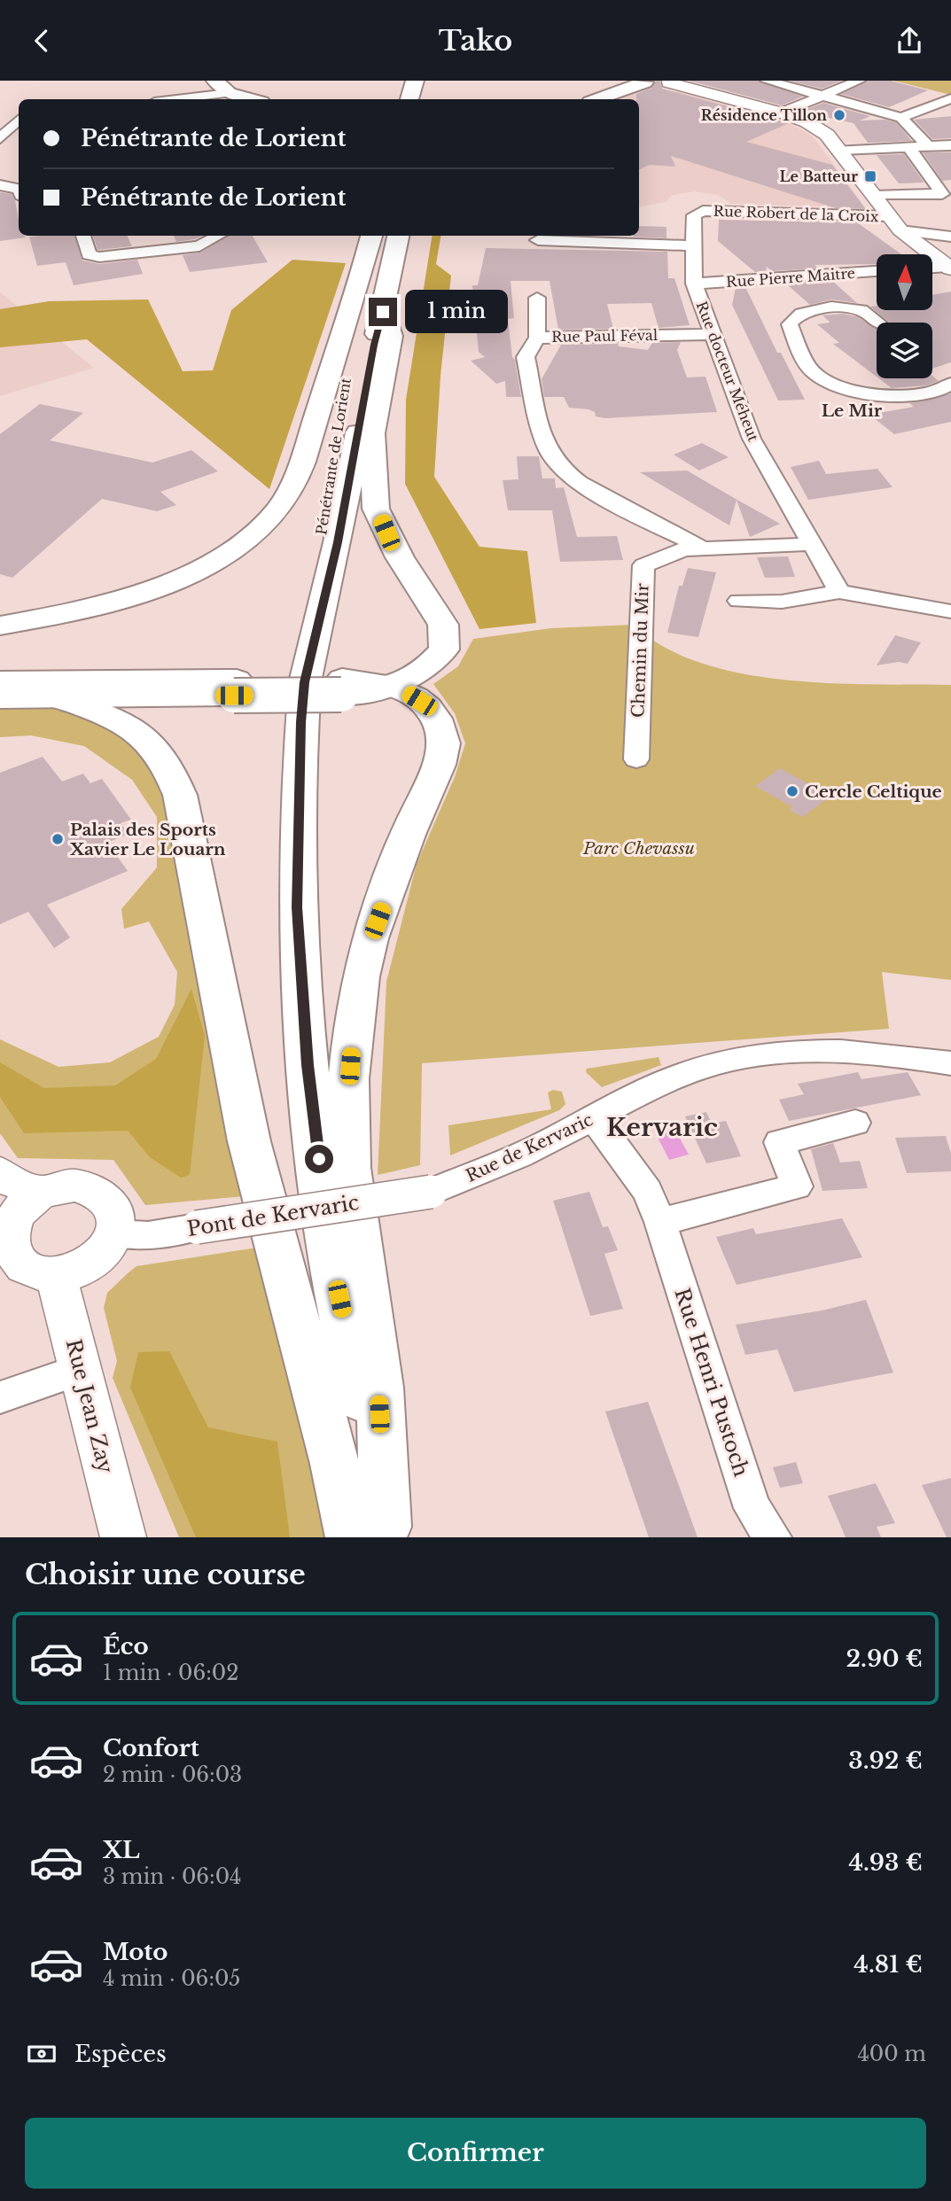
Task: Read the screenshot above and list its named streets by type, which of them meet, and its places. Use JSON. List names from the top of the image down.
{
  "streets": {
    "main road": ["Pénétrante de Lorient"],
    "street": [
      "Rue Robert de la Croix",
      "Rue Pierre Maitre",
      "Rue Paul Féval",
      "Rue docteur Méheut",
      "Chemin du Mir",
      "Rue de Kervaric",
      "Pont de Kervaric",
      "Rue Henri Pustoch",
      "Rue Jean Zay"
    ]
  },
  "crossings": [
    ["Rue Robert de la Croix", "Rue docteur Méheut"],
    ["Rue Pierre Maitre", "Rue docteur Méheut"],
    ["Rue Paul Féval", "Rue docteur Méheut"],
    ["Rue Paul Féval", "Chemin du Mir"],
    ["Rue docteur Méheut", "Chemin du Mir"],
    ["Rue de Kervaric", "Pont de Kervaric"],
    ["Rue de Kervaric", "Rue Henri Pustoch"],
    ["Pont de Kervaric", "Rue Jean Zay"]
  ],
  "districts": ["Le Mir", "Kervaric"],
  "parks": ["Parc Chevassu"],
  "places": {
    "other": ["Résidence Tillon", "Cercle Celtique", "Palais des Sports Xavier Le Louarn"],
    "transit": ["Le Batteur"]
  },
  "north": "top",
  "page": {
    "header": "Tako",
    "banner": ["Pénétrante de Lorient", "Pénétrante de Lorient"],
    "bubble": "1 min",
    "heading": "Choisir une course",
    "list": [
      {
        "name": "Éco",
        "note": "1 min · 06:02",
        "value": "2.90 €"
      },
      {
        "name": "Confort",
        "note": "2 min · 06:03",
        "value": "3.92 €"
      },
      {
        "name": "XL",
        "note": "3 min · 06:04",
        "value": "4.93 €"
      },
      {
        "name": "Moto",
        "note": "4 min · 06:05",
        "value": "4.81 €"
      }
    ],
    "pay": ["Espèces", "400 m"],
    "buttons": "Confirmer"
  }
}
